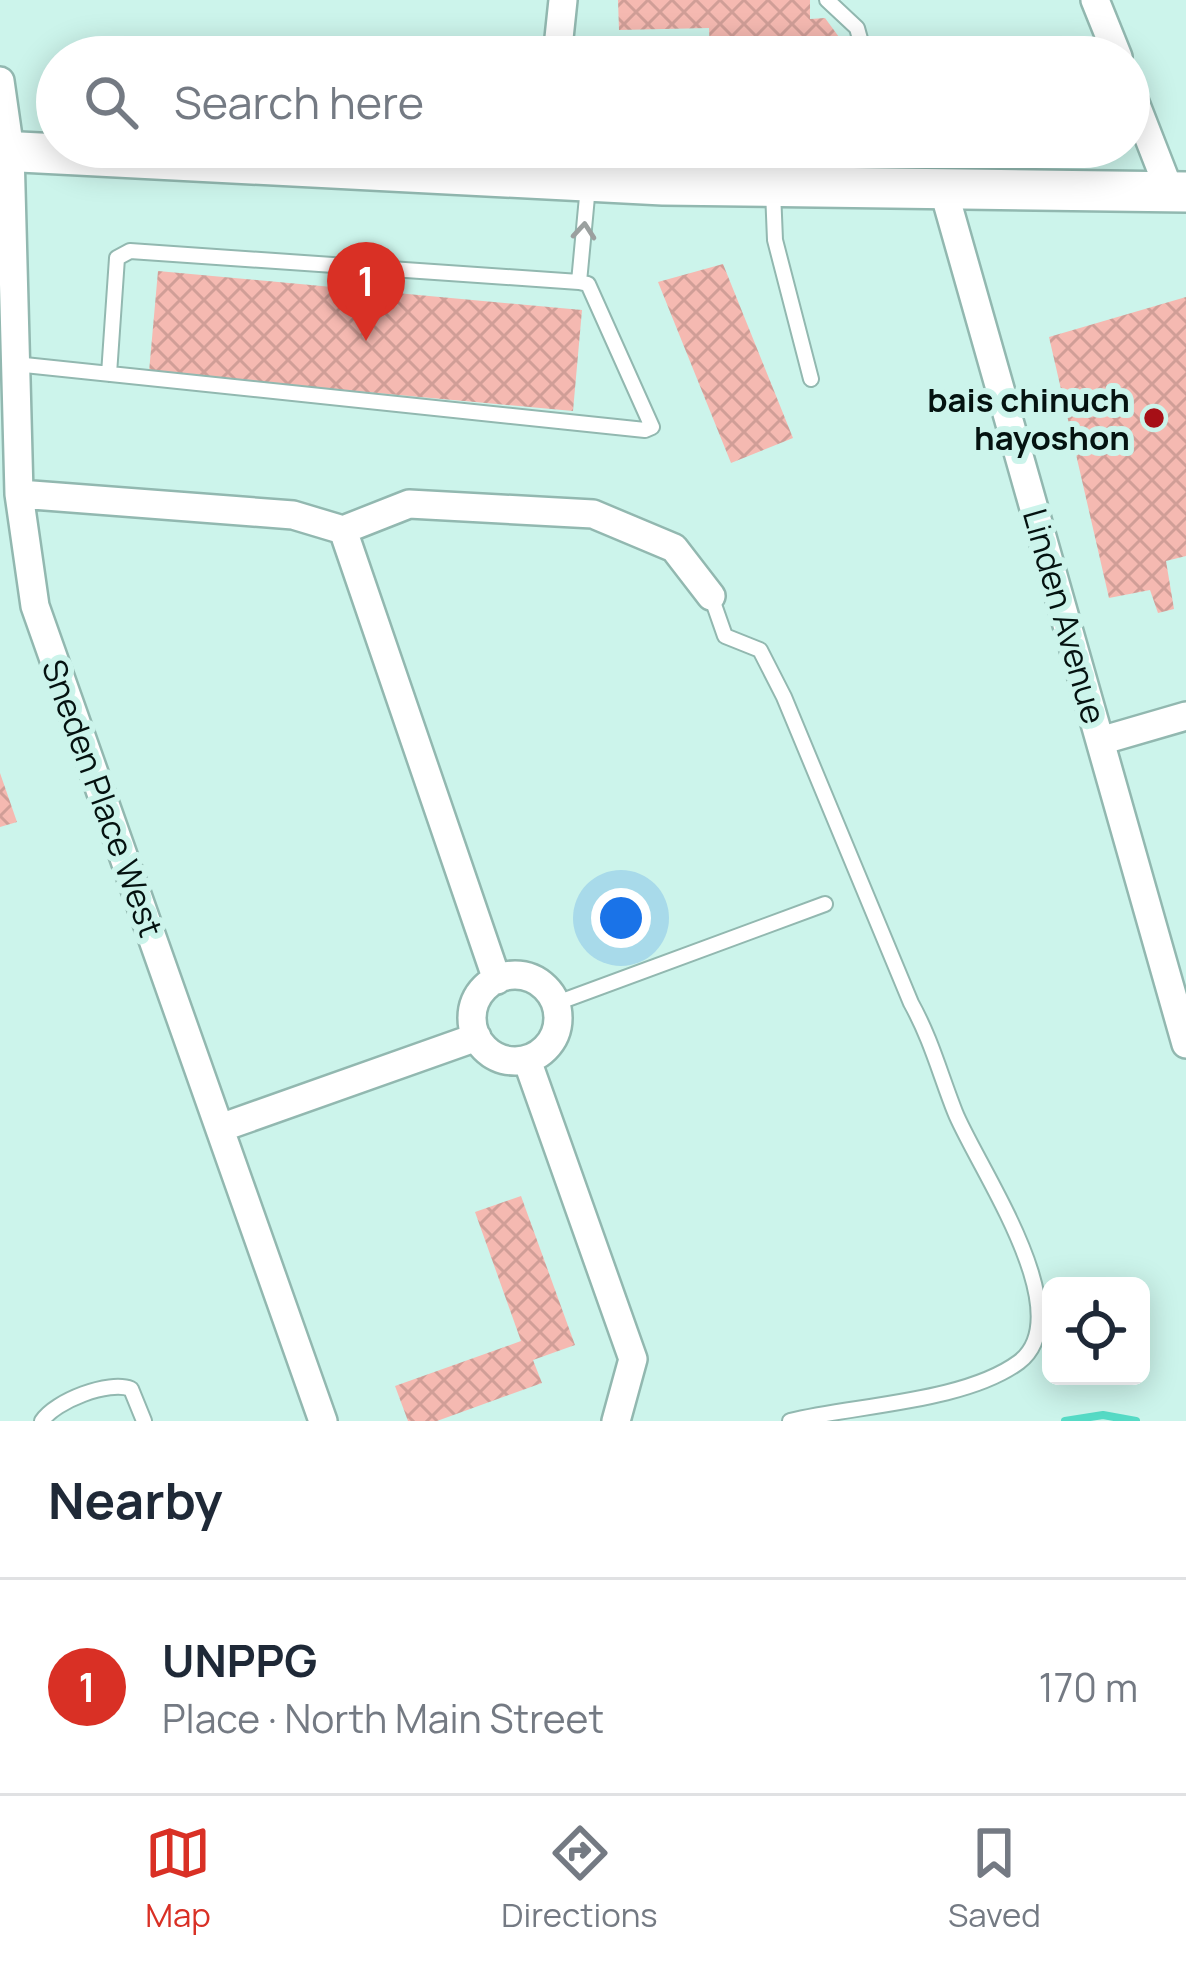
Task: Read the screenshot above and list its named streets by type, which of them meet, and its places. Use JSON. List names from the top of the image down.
{
  "streets": {
    "street": ["Linden Avenue", "Sneden Place West"]
  },
  "places": ["bais chinuch hayoshon"],
  "page": {
    "search": "Search here",
    "pins": "1",
    "heading": "Nearby",
    "list": [
      {
        "mark": "1",
        "name": "UNPPG",
        "note": "Place · North Main Street",
        "value": "170 m"
      }
    ],
    "nav": ["Map", "Directions", "Saved"]
  }
}
